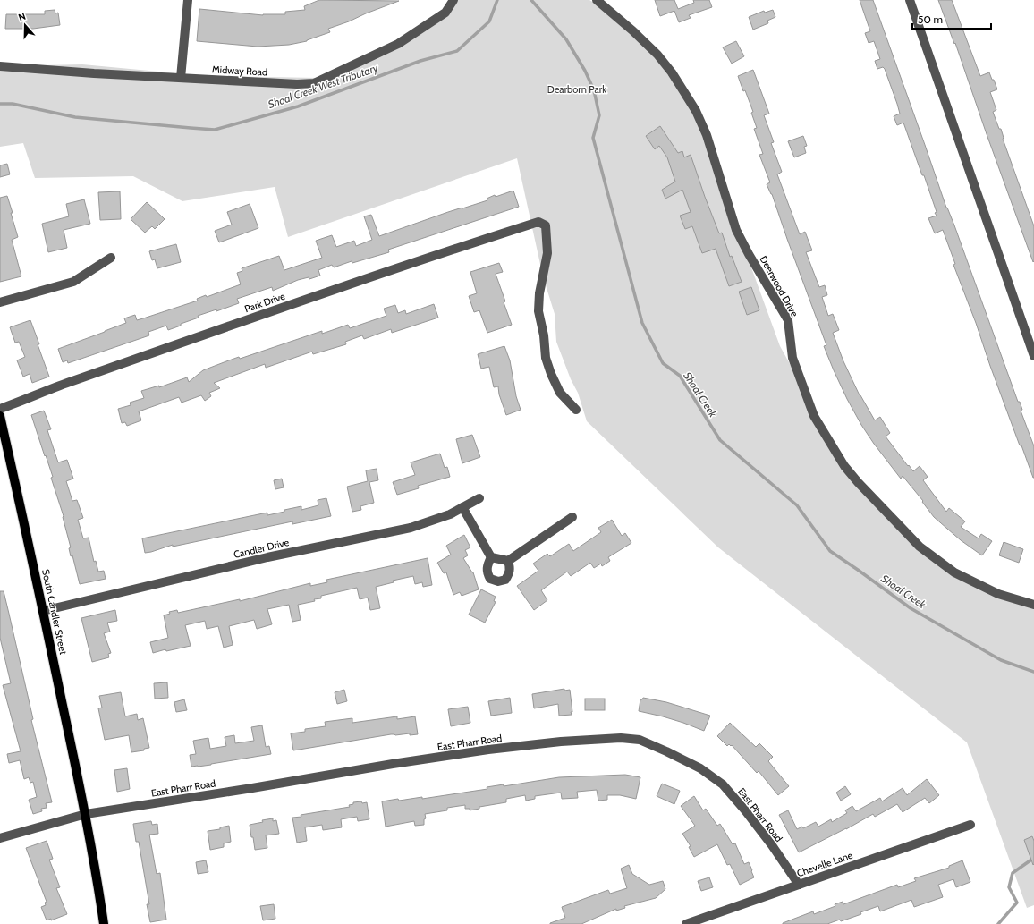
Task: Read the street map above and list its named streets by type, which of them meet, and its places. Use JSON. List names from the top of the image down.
{
  "streets": {
    "main road": ["South Candler Street"],
    "street": [
      "Midway Road",
      "Deerwood Drive",
      "Park Drive",
      "Candler Drive",
      "East Pharr Road",
      "Chevelle Lane"
    ]
  },
  "crossings": [
    ["Candler Drive", "South Candler Street"],
    ["South Candler Street", "East Pharr Road"],
    ["East Pharr Road", "Chevelle Lane"]
  ],
  "water": ["Shoal Creek West Tributary", "Shoal Creek"],
  "parks": ["Dearborn Park"],
  "scale_bar": "50 m",
  "north": "top"
}
